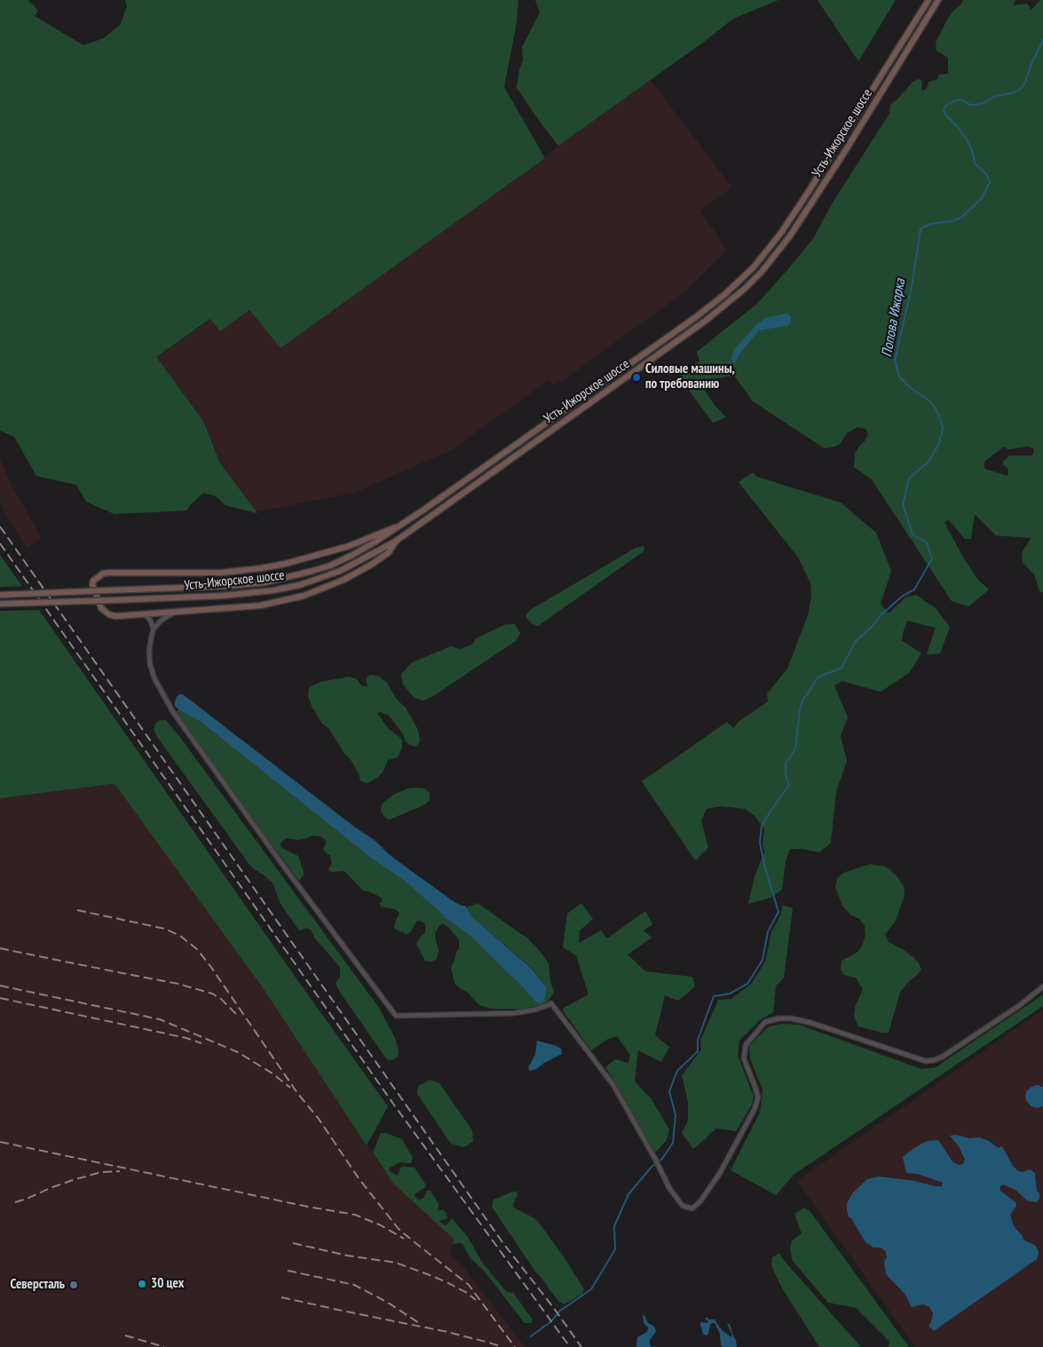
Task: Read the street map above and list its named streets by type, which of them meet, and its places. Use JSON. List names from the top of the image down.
{
  "streets": {
    "street": ["Усть-Ижорское шоссе"]
  },
  "water": ["Попова Ижорка"],
  "places": ["Силовые машины, по требованию", "30 цех", "Северсталь"]
}
